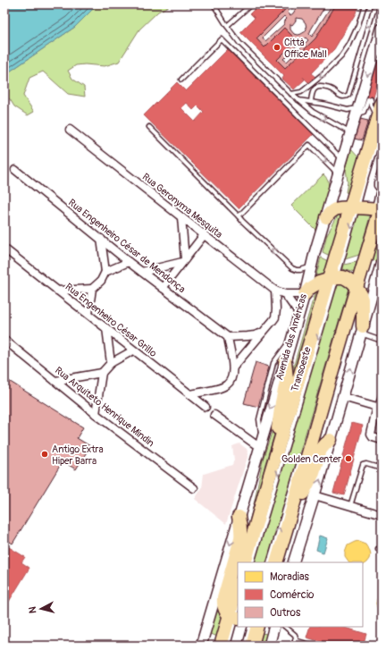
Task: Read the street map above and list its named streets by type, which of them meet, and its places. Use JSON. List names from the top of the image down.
{
  "streets": {
    "highway": ["Avenida das Américas"],
    "street": [
      "Rua Geronyma Mesquita",
      "Rua Engenheiro César de Mendonça",
      "Rua Engenheiro César Grillo",
      "Rua Arquiteto Henrique Mindin"
    ],
    "lane": ["Transoeste"]
  },
  "crossings": [
    ["Rua Geronyma Mesquita", "Avenida das Américas"],
    ["Avenida das Américas", "Transoeste"]
  ],
  "places": ["Città Office Mall", "Antigo Extra Hiper Barra", "Golden Center"],
  "legend": ["Moradias", "Comércio", "Outros"],
  "north": "left"
}
